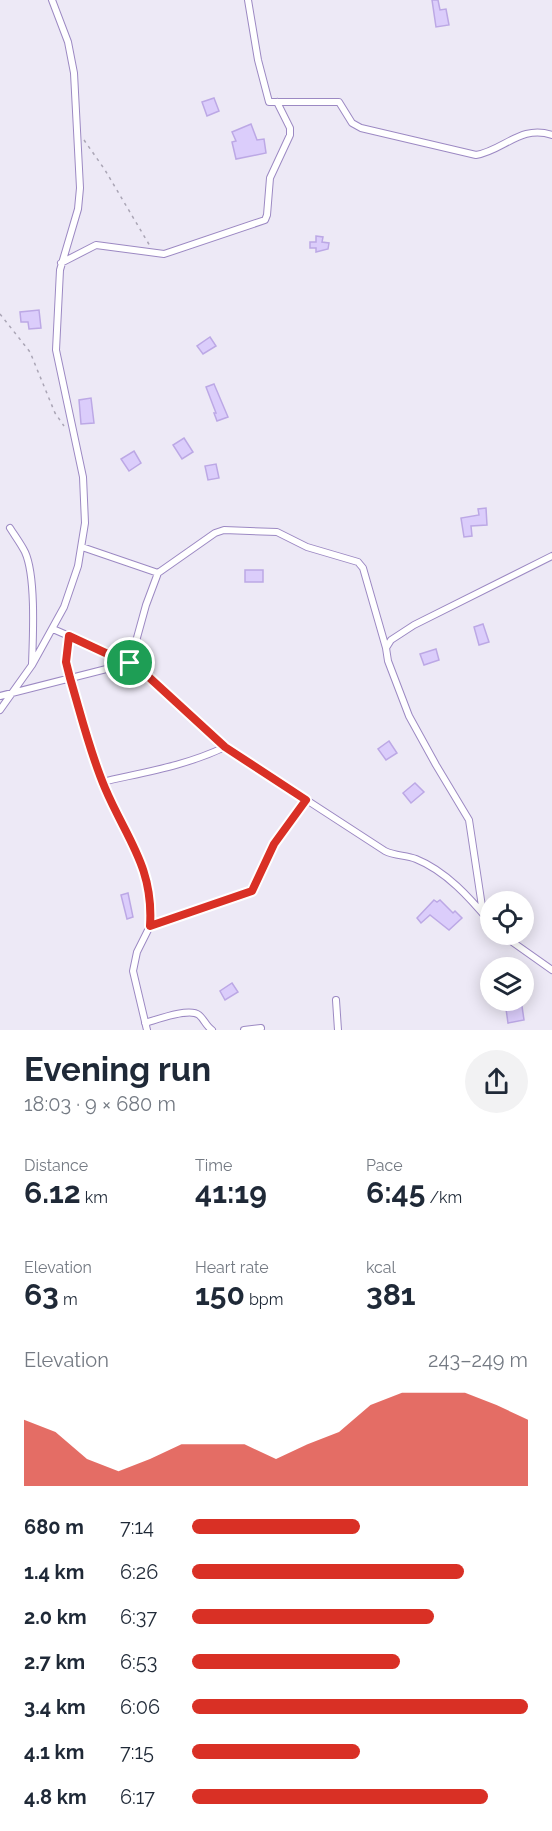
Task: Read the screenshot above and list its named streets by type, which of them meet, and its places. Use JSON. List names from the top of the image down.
{
  "page": {
    "heading": ["Evening run", "18:03 · 9 × 680 m"],
    "stats": [
      ["Distance", "6.12 km"],
      ["Time", "41:19"],
      ["Pace", "6:45 /km"],
      ["Elevation", "63 m"],
      ["Heart rate", "150 bpm"],
      ["kcal", "381"]
    ],
    "chart": ["Elevation", "243–249 m"],
    "list": [
      {
        "name": "680 m",
        "note": "7:14"
      },
      {
        "name": "1.4 km",
        "note": "6:26"
      },
      {
        "name": "2.0 km",
        "note": "6:37"
      },
      {
        "name": "2.7 km",
        "note": "6:53"
      },
      {
        "name": "3.4 km",
        "note": "6:06"
      },
      {
        "name": "4.1 km",
        "note": "7:15"
      },
      {
        "name": "4.8 km",
        "note": "6:17"
      }
    ]
  }
}
